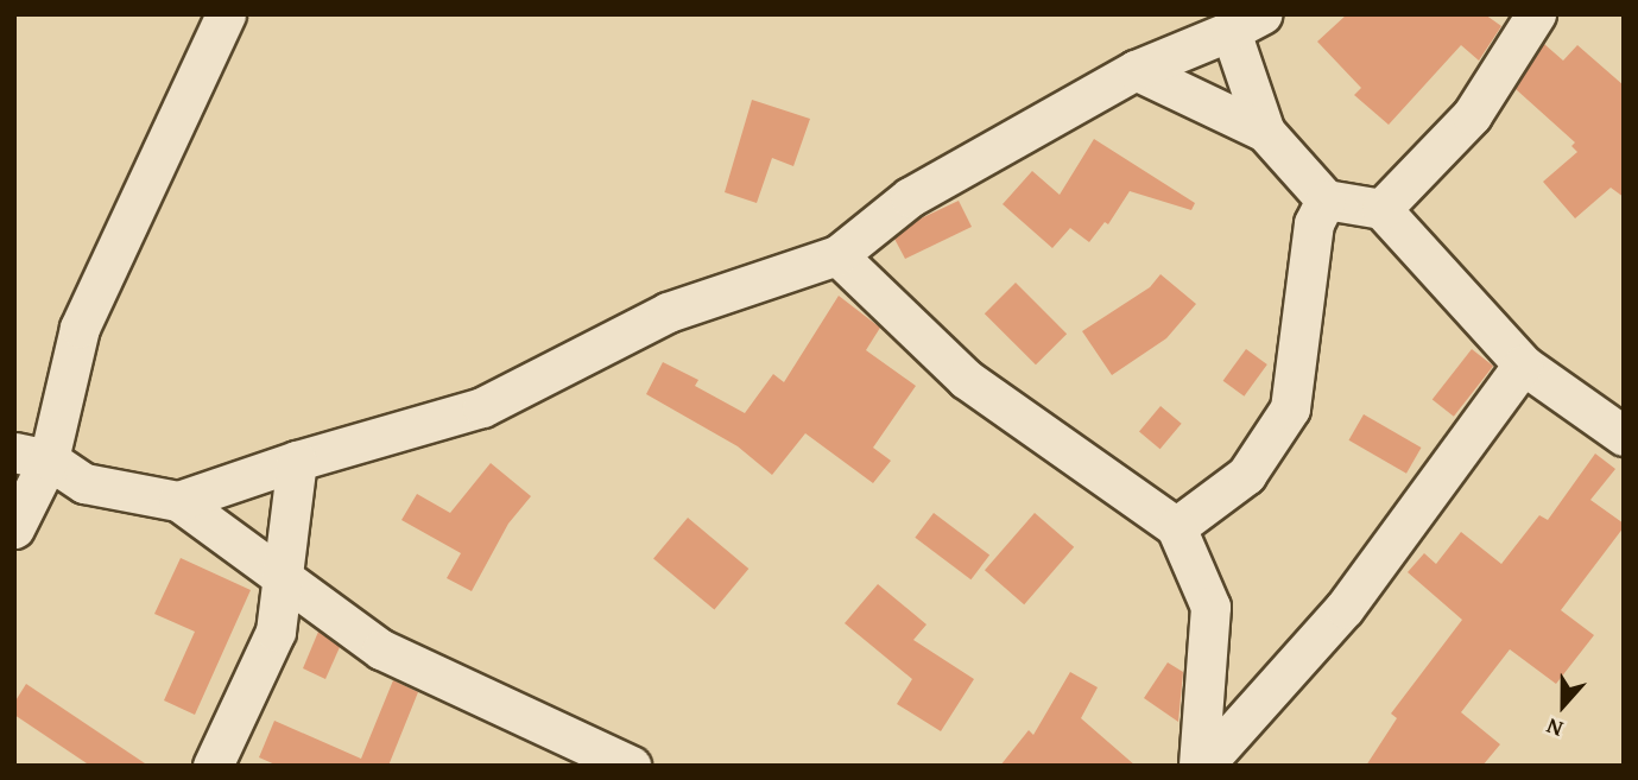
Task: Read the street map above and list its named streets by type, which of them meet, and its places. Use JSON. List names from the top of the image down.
{
  "north": "bottom"
}
